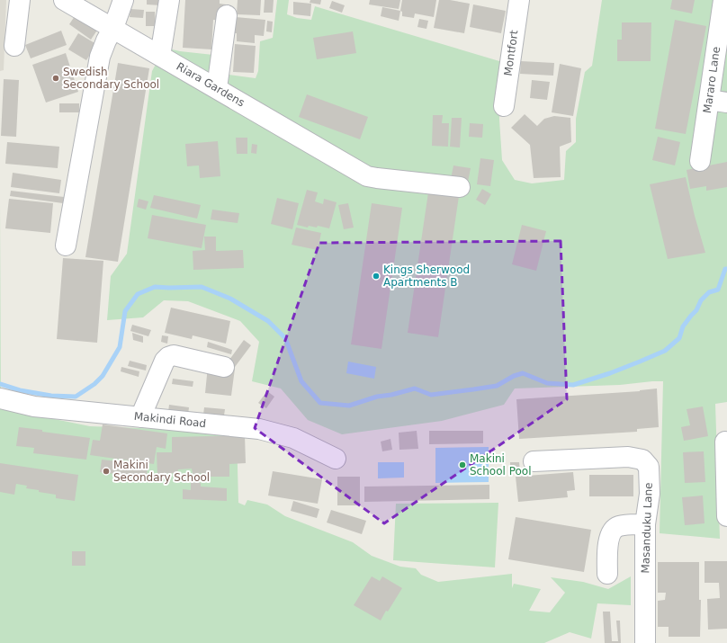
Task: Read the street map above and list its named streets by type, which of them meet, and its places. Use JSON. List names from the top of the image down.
{
  "streets": {
    "street": [
      "Montfort",
      "Mararo Lane",
      "Riara Gardens",
      "Makindi Road",
      "Masanduku Lane"
    ]
  },
  "places": [
    "Swedish Secondary School",
    "Kings Sherwood Apartments B",
    "Makini School Pool",
    "Makini Secondary School"
  ]
}
